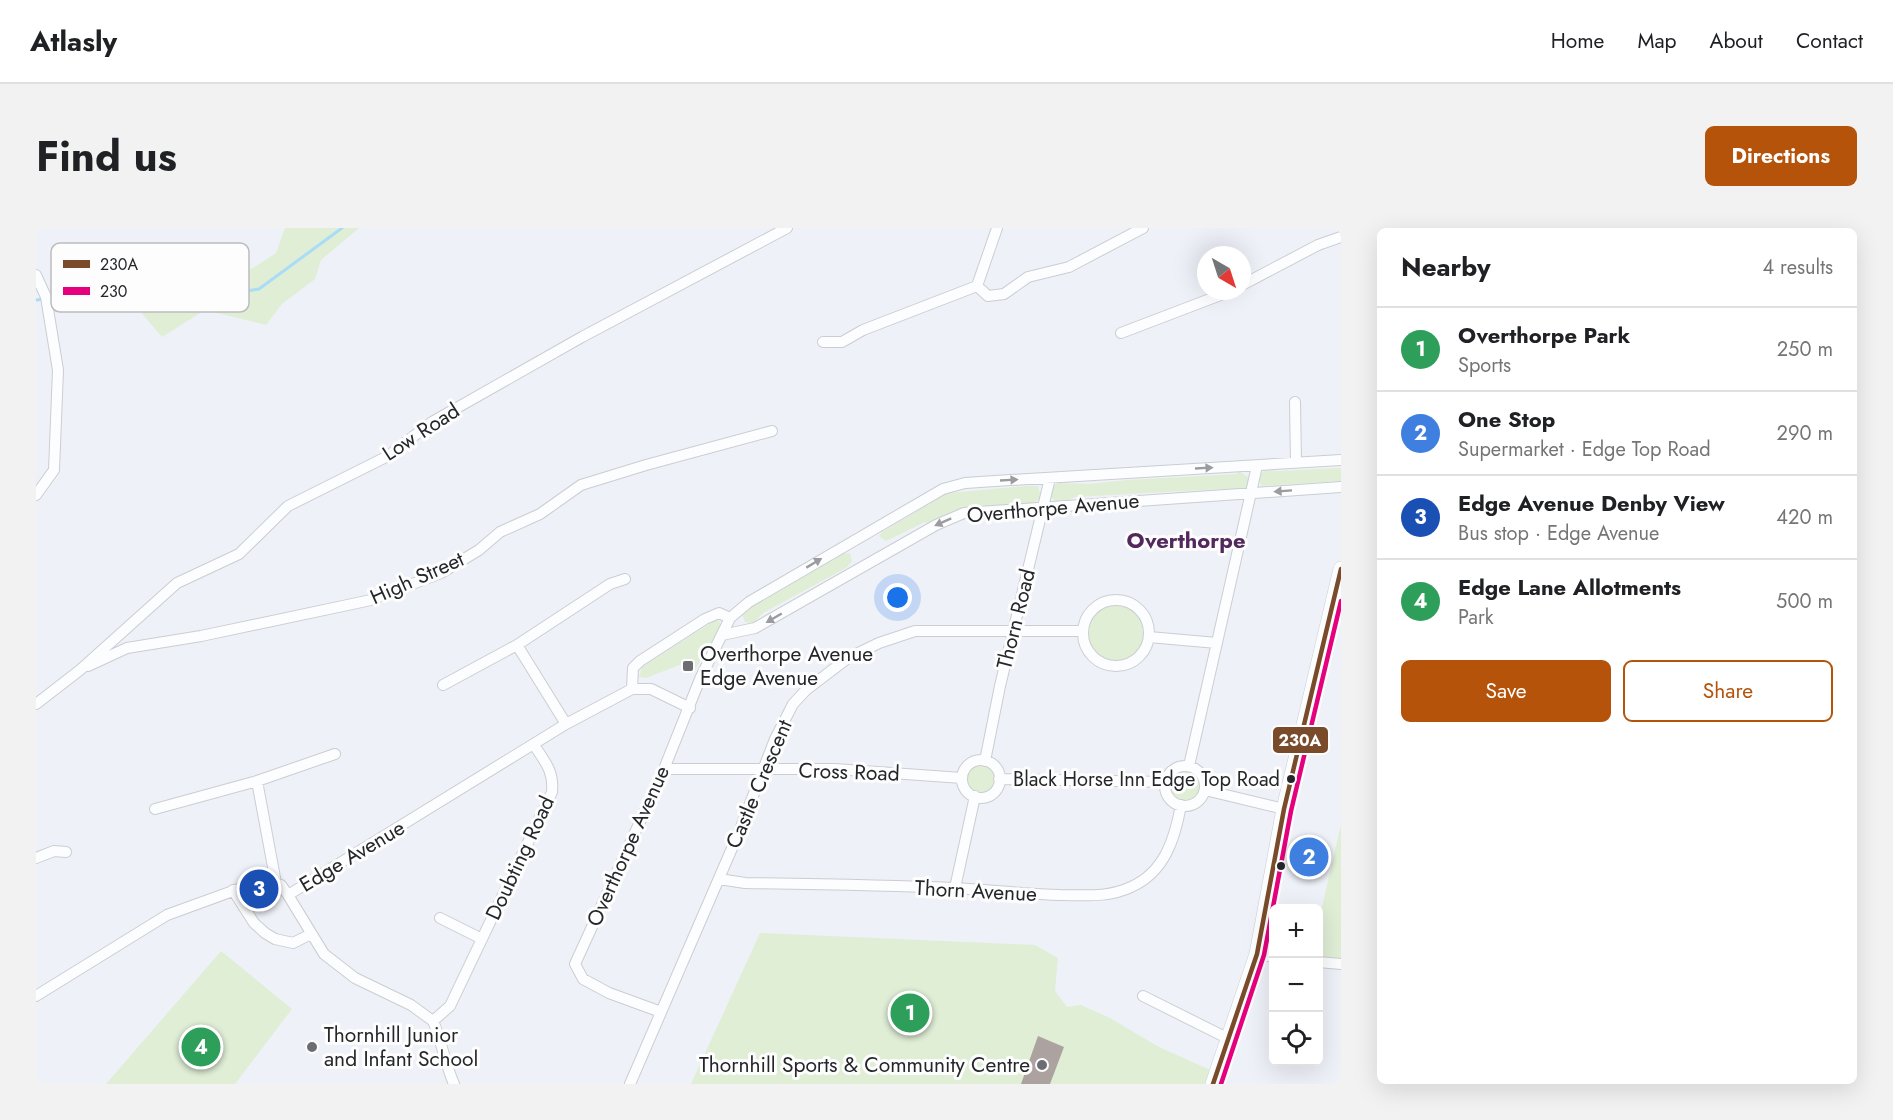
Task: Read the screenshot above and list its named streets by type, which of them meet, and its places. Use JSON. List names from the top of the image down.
{
  "streets": {
    "street": [
      "Low Road",
      "Overthorpe Avenue",
      "High Street",
      "Thorn Road",
      "Cross Road",
      "Castle Crescent",
      "Edge Avenue",
      "Doubting Road",
      "Thorn Avenue"
    ]
  },
  "crossings": [
    ["Low Road", "High Street"],
    ["Overthorpe Avenue", "Thorn Road"],
    ["Overthorpe Avenue", "Cross Road"],
    ["Overthorpe Avenue", "Castle Crescent"],
    ["Thorn Road", "Cross Road"],
    ["Thorn Road", "Castle Crescent"],
    ["Cross Road", "Castle Crescent"],
    ["Castle Crescent", "Thorn Avenue"],
    ["Edge Avenue", "Doubting Road"]
  ],
  "districts": ["Overthorpe"],
  "places": {
    "transit": ["Overthorpe Avenue Edge Avenue"],
    "other": ["Black Horse Inn Edge Top Road", "Thornhill Junior and Infant School", "Thornhill Sports & Community Centre"]
  },
  "lines": ["transit line 230A", "transit line 230"],
  "legend": ["230A", "230"],
  "north": "bottom right",
  "page": {
    "header": "Atlasly",
    "nav": [
      "Home",
      "Map",
      "About",
      "Contact"
    ],
    "title": "Find us",
    "buttons": [
      "Directions",
      ["Save", "Share"]
    ],
    "heading": ["Nearby", "4 results"],
    "list": [
      {
        "mark": "1",
        "name": "Overthorpe Park",
        "note": "Sports",
        "value": "250 m"
      },
      {
        "mark": "2",
        "name": "One Stop",
        "note": "Supermarket · Edge Top Road",
        "value": "290 m"
      },
      {
        "mark": "3",
        "name": "Edge Avenue Denby View",
        "note": "Bus stop · Edge Avenue",
        "value": "420 m"
      },
      {
        "mark": "4",
        "name": "Edge Lane Allotments",
        "note": "Park",
        "value": "500 m"
      }
    ],
    "pins": [
      "2",
      "3",
      "1",
      "4"
    ],
    "map_buttons": ["+", "−"]
  }
}
